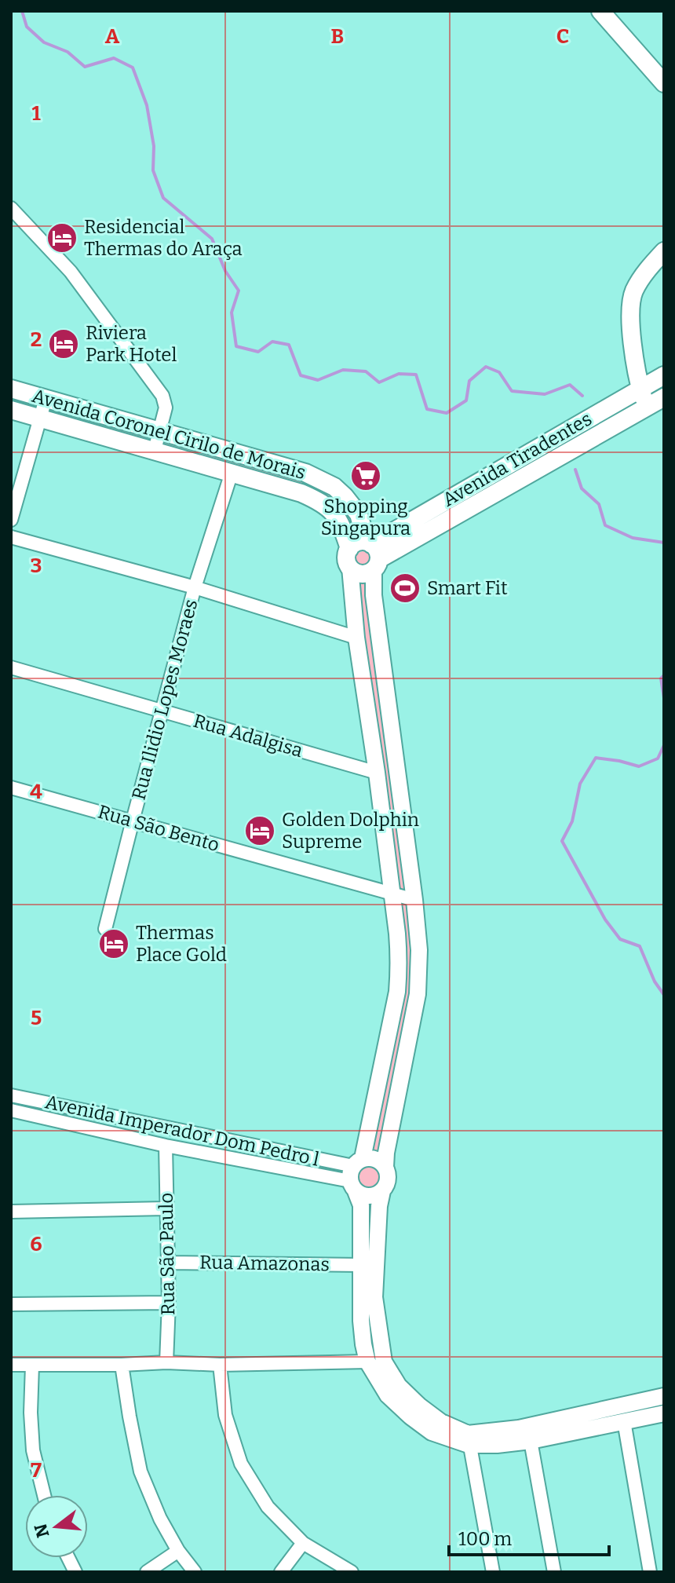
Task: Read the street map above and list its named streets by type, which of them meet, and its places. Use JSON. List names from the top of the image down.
{
  "streets": {
    "main road": ["Avenida Coronel Cirilo de Morais", "Avenida Tiradentes"],
    "street": [
      "Rua Ilidio Lopes Moraes",
      "Rua Adalgisa",
      "Rua São Bento",
      "Avenida Imperador Dom Pedro l",
      "Rua São Paulo",
      "Rua Amazonas"
    ]
  },
  "crossings": [
    ["Avenida Coronel Cirilo de Morais", "Avenida Tiradentes"],
    ["Avenida Coronel Cirilo de Morais", "Rua Ilidio Lopes Moraes"],
    ["Avenida Coronel Cirilo de Morais", "Rua São Bento"],
    ["Avenida Coronel Cirilo de Morais", "Avenida Imperador Dom Pedro l"],
    ["Rua Ilidio Lopes Moraes", "Rua Adalgisa"],
    ["Rua Ilidio Lopes Moraes", "Rua São Bento"],
    ["Avenida Imperador Dom Pedro l", "Rua São Paulo"],
    ["Rua São Paulo", "Rua Amazonas"]
  ],
  "places": {
    "hotel": [
      "Residencial Thermas do Araça",
      "Riviera Park Hotel",
      "Golden Dolphin Supreme",
      "Thermas Place Gold"
    ],
    "supermarket": ["Shopping Singapura"],
    "sports": ["Smart Fit"]
  },
  "scale_bar": "100 m",
  "north": "left",
  "grid": {
    "columns": ["A", "B", "C"],
    "rows": [
      "1",
      "2",
      "3",
      "4",
      "5",
      "6",
      "7"
    ]
  }
}
